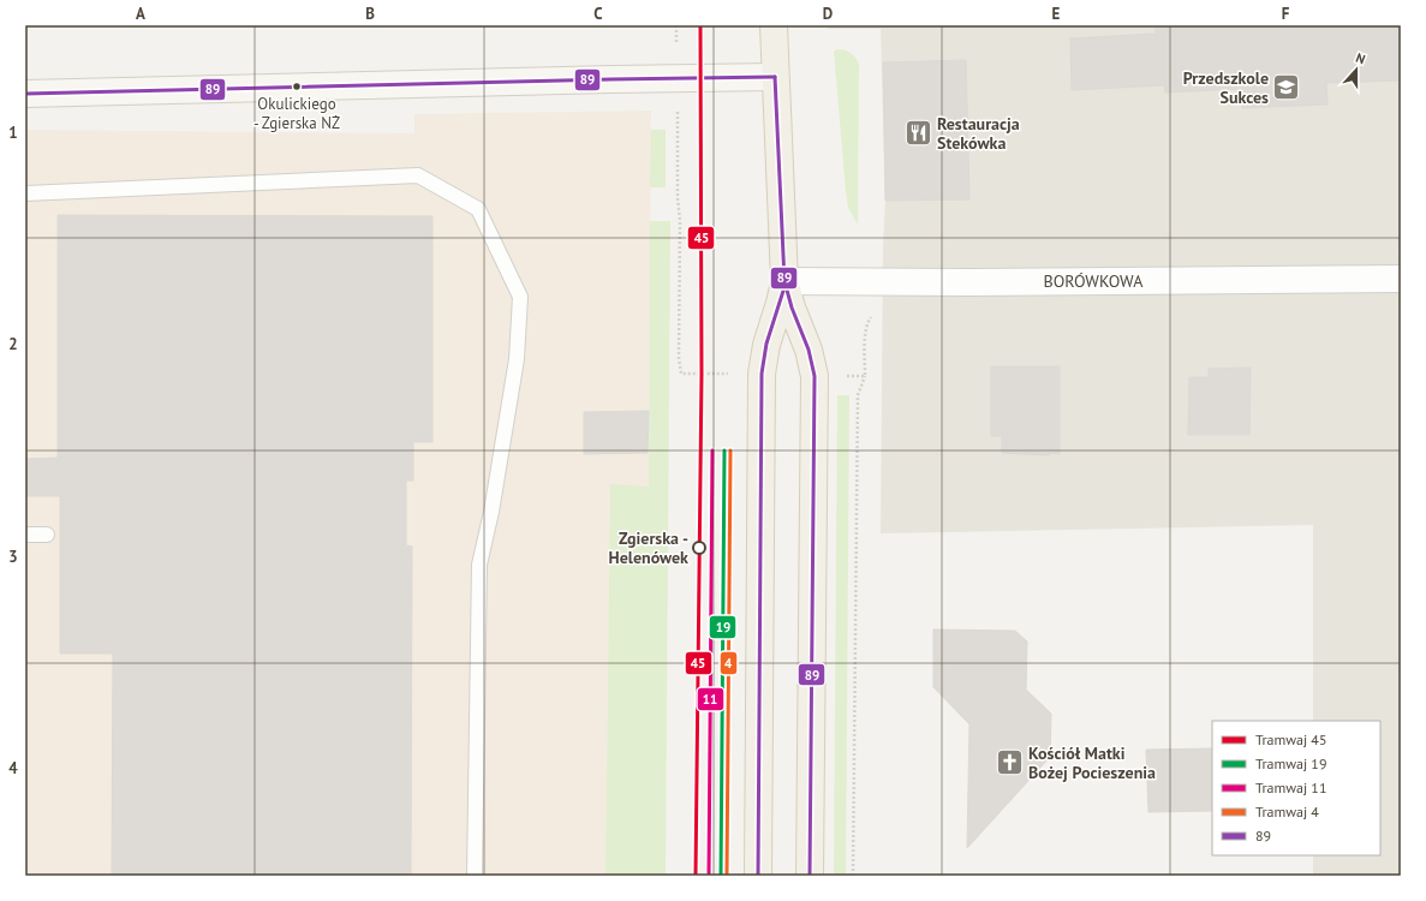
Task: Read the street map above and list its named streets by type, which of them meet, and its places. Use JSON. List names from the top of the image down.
{
  "streets": {
    "street": ["BORÓWKOWA"]
  },
  "places": {
    "other": ["Okulickiego - Zgierska NŻ", "Zgierska - Helenówek"],
    "school or university": ["Przedszkole Sukces"],
    "restaurant": ["Restauracja Stekówka"],
    "church": ["Kościół Matki Bożej Pocieszenia"]
  },
  "lines": [
    "tram line 45",
    "transit line 89",
    "tram line 19",
    "tram line 11",
    "tram line 4"
  ],
  "legend": [
    "Tramwaj 45",
    "Tramwaj 19",
    "Tramwaj 11",
    "Tramwaj 4",
    "89"
  ],
  "north": "top",
  "grid": {
    "columns": [
      "A",
      "B",
      "C",
      "D",
      "E",
      "F"
    ],
    "rows": [
      "1",
      "2",
      "3",
      "4"
    ]
  }
}
